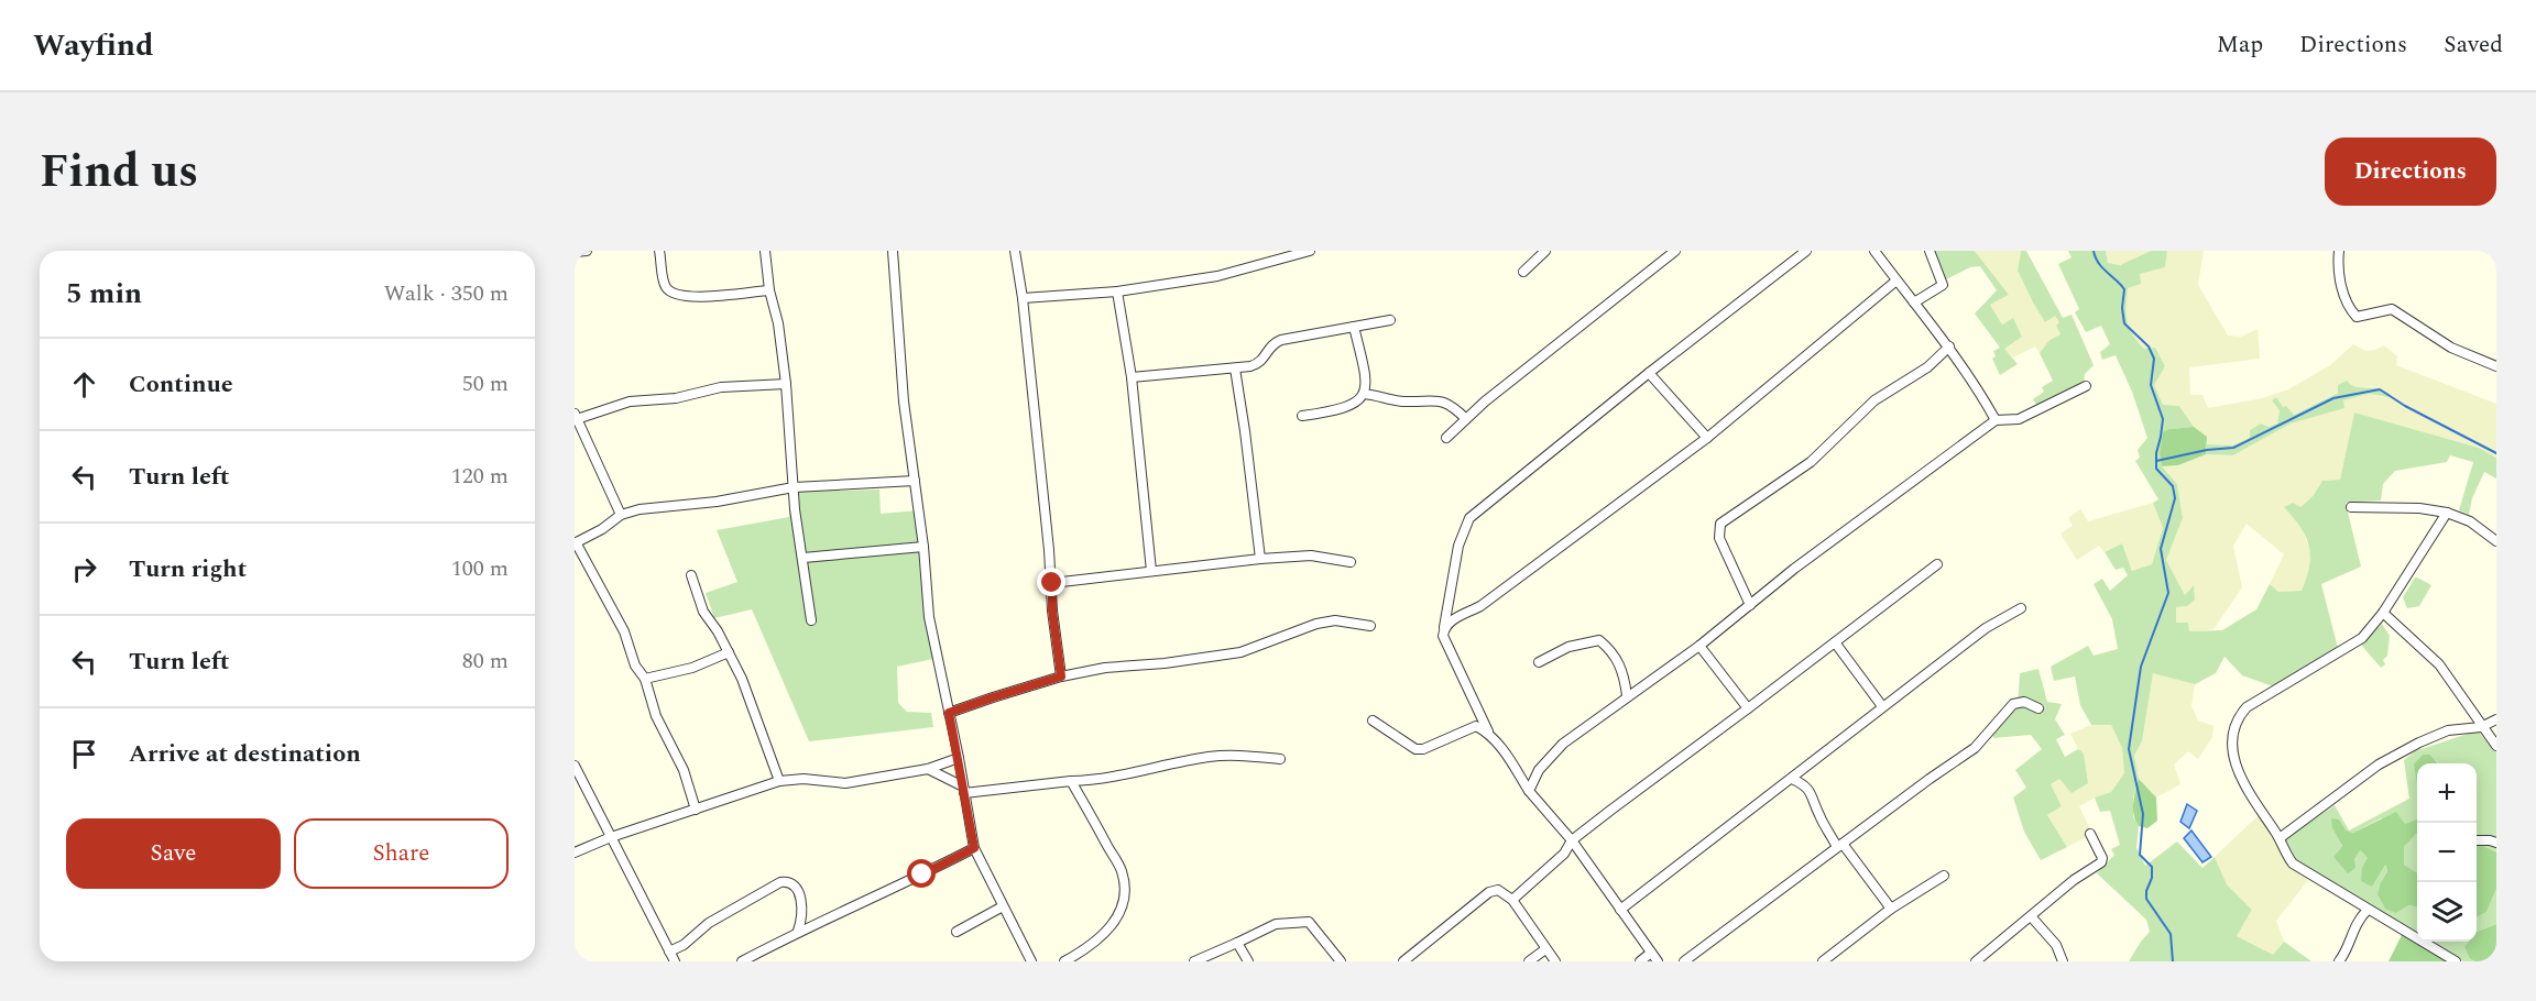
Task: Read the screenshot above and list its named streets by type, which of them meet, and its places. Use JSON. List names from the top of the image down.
{
  "page": {
    "header": "Wayfind",
    "nav": ["Map", "Directions", "Saved"],
    "title": "Find us",
    "buttons": [
      "Directions",
      ["Save", "Share"]
    ],
    "heading": ["5 min", "Walk · 350 m"],
    "list": [
      ["Continue", "50 m"],
      ["Turn left", "120 m"],
      ["Turn right", "100 m"],
      ["Turn left", "80 m"],
      "Arrive at destination"
    ],
    "map_buttons": ["+", "−"]
  }
}
